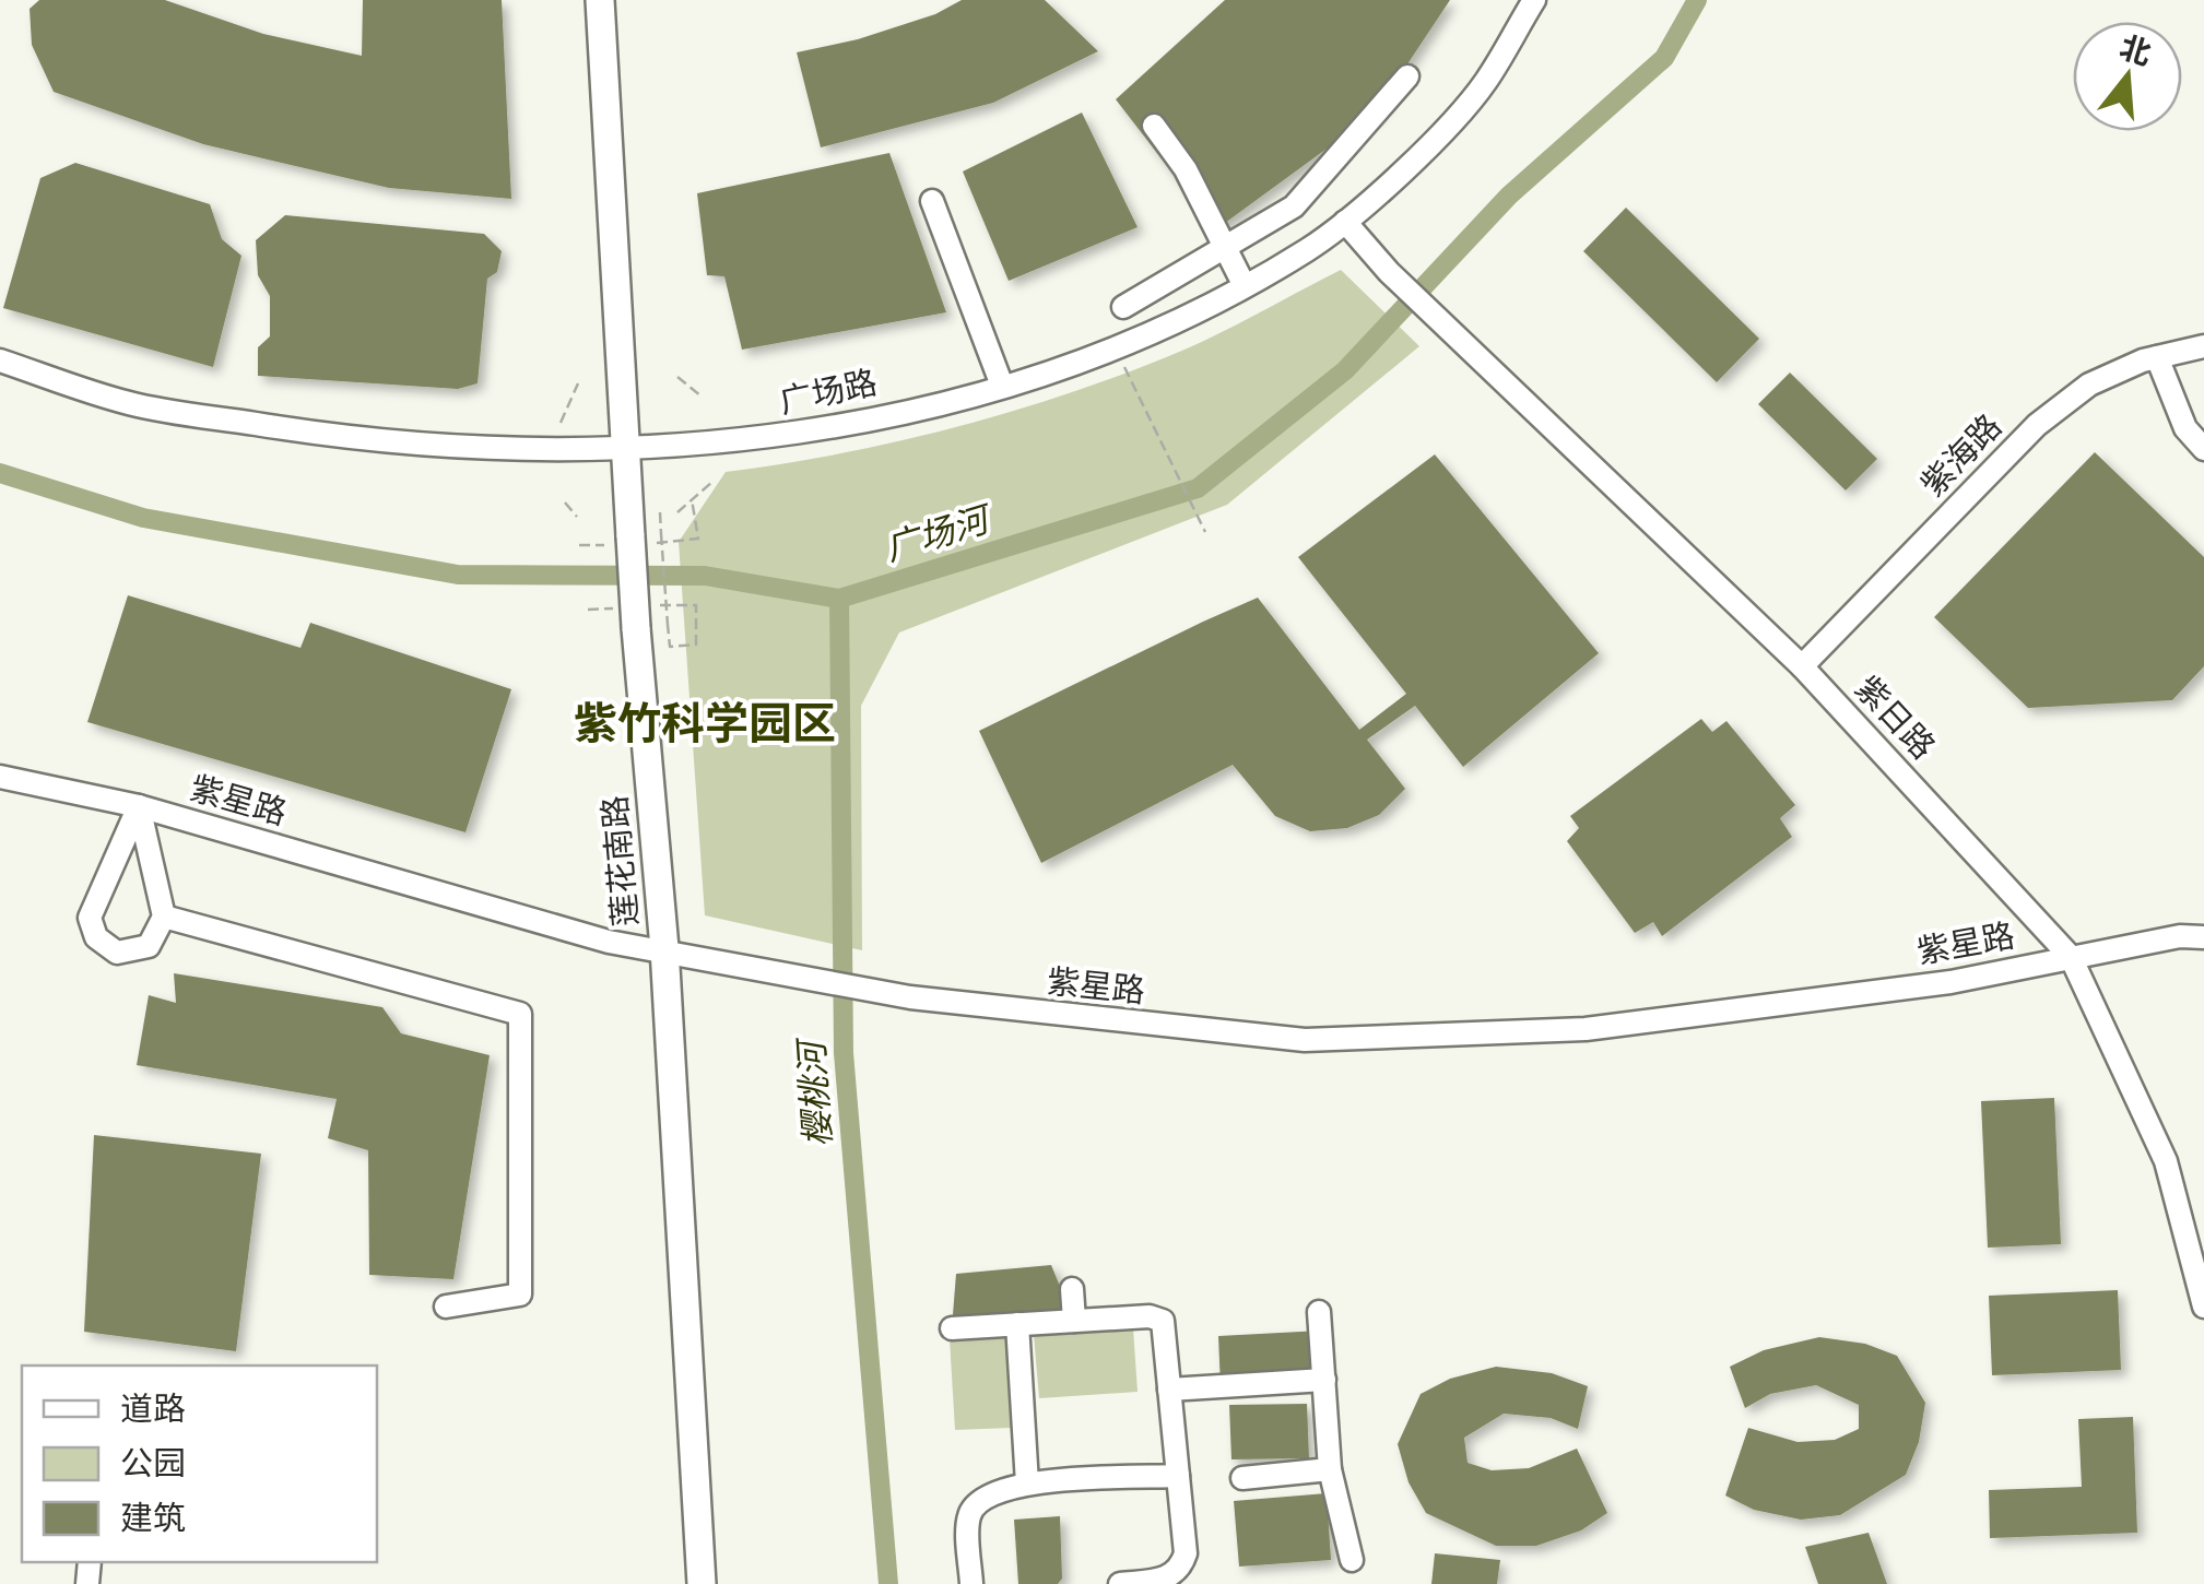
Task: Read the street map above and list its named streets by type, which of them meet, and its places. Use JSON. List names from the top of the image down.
{
  "streets": {
    "main road": ["莲花南路"],
    "street": [
      "广场路",
      "紫海路",
      "紫日路",
      "紫星路"
    ]
  },
  "crossings": [
    ["广场路", "紫日路"],
    ["广场路", "莲花南路"],
    ["紫海路", "紫日路"],
    ["紫日路", "紫星路"],
    ["紫星路", "莲花南路"]
  ],
  "districts": ["紫竹科学园区"],
  "water": ["广场河", "樱桃河"],
  "legend": ["道路", "公园", "建筑"],
  "north": "top"
}
